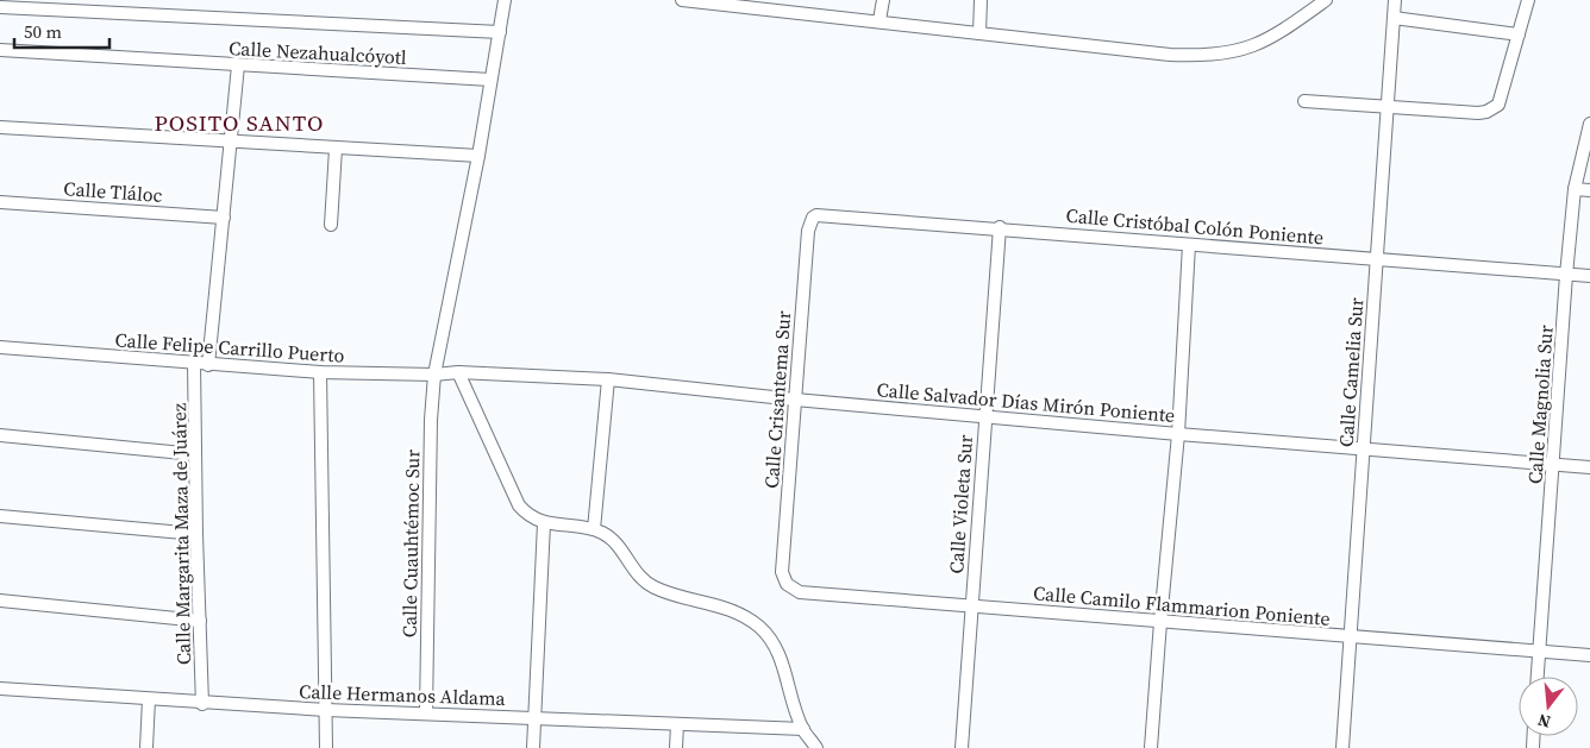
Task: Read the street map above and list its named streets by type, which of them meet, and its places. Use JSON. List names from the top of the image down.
{
  "streets": {
    "street": [
      "Calle Nezahualcóyotl",
      "Calle Tláloc",
      "Calle Cristóbal Colón Poniente",
      "Calle Felipe Carrillo Puerto",
      "Calle Camelia Sur",
      "Calle Crisantema Sur",
      "Calle Salvador Días Mirón Poniente",
      "Calle Magnolia Sur",
      "Calle Violeta Sur",
      "Calle Margarita Maza de Juárez",
      "Calle Cuauhtémoc Sur",
      "Calle Camilo Flammarion Poniente",
      "Calle Hermanos Aldama"
    ]
  },
  "crossings": [
    ["Calle Nezahualcóyotl", "Calle Cuauhtémoc Sur"],
    ["Calle Cristóbal Colón Poniente", "Calle Camelia Sur"],
    ["Calle Cristóbal Colón Poniente", "Calle Crisantema Sur"],
    ["Calle Cristóbal Colón Poniente", "Calle Magnolia Sur"],
    ["Calle Cristóbal Colón Poniente", "Calle Violeta Sur"],
    ["Calle Felipe Carrillo Puerto", "Calle Salvador Días Mirón Poniente"],
    ["Calle Felipe Carrillo Puerto", "Calle Margarita Maza de Juárez"],
    ["Calle Felipe Carrillo Puerto", "Calle Cuauhtémoc Sur"],
    ["Calle Camelia Sur", "Calle Salvador Días Mirón Poniente"],
    ["Calle Camelia Sur", "Calle Camilo Flammarion Poniente"],
    ["Calle Crisantema Sur", "Calle Salvador Días Mirón Poniente"],
    ["Calle Crisantema Sur", "Calle Camilo Flammarion Poniente"],
    ["Calle Salvador Días Mirón Poniente", "Calle Magnolia Sur"],
    ["Calle Salvador Días Mirón Poniente", "Calle Violeta Sur"],
    ["Calle Magnolia Sur", "Calle Camilo Flammarion Poniente"],
    ["Calle Violeta Sur", "Calle Camilo Flammarion Poniente"],
    ["Calle Margarita Maza de Juárez", "Calle Hermanos Aldama"],
    ["Calle Cuauhtémoc Sur", "Calle Hermanos Aldama"]
  ],
  "districts": ["POSITO SANTO"],
  "scale_bar": "50 m",
  "north": "bottom"
}
